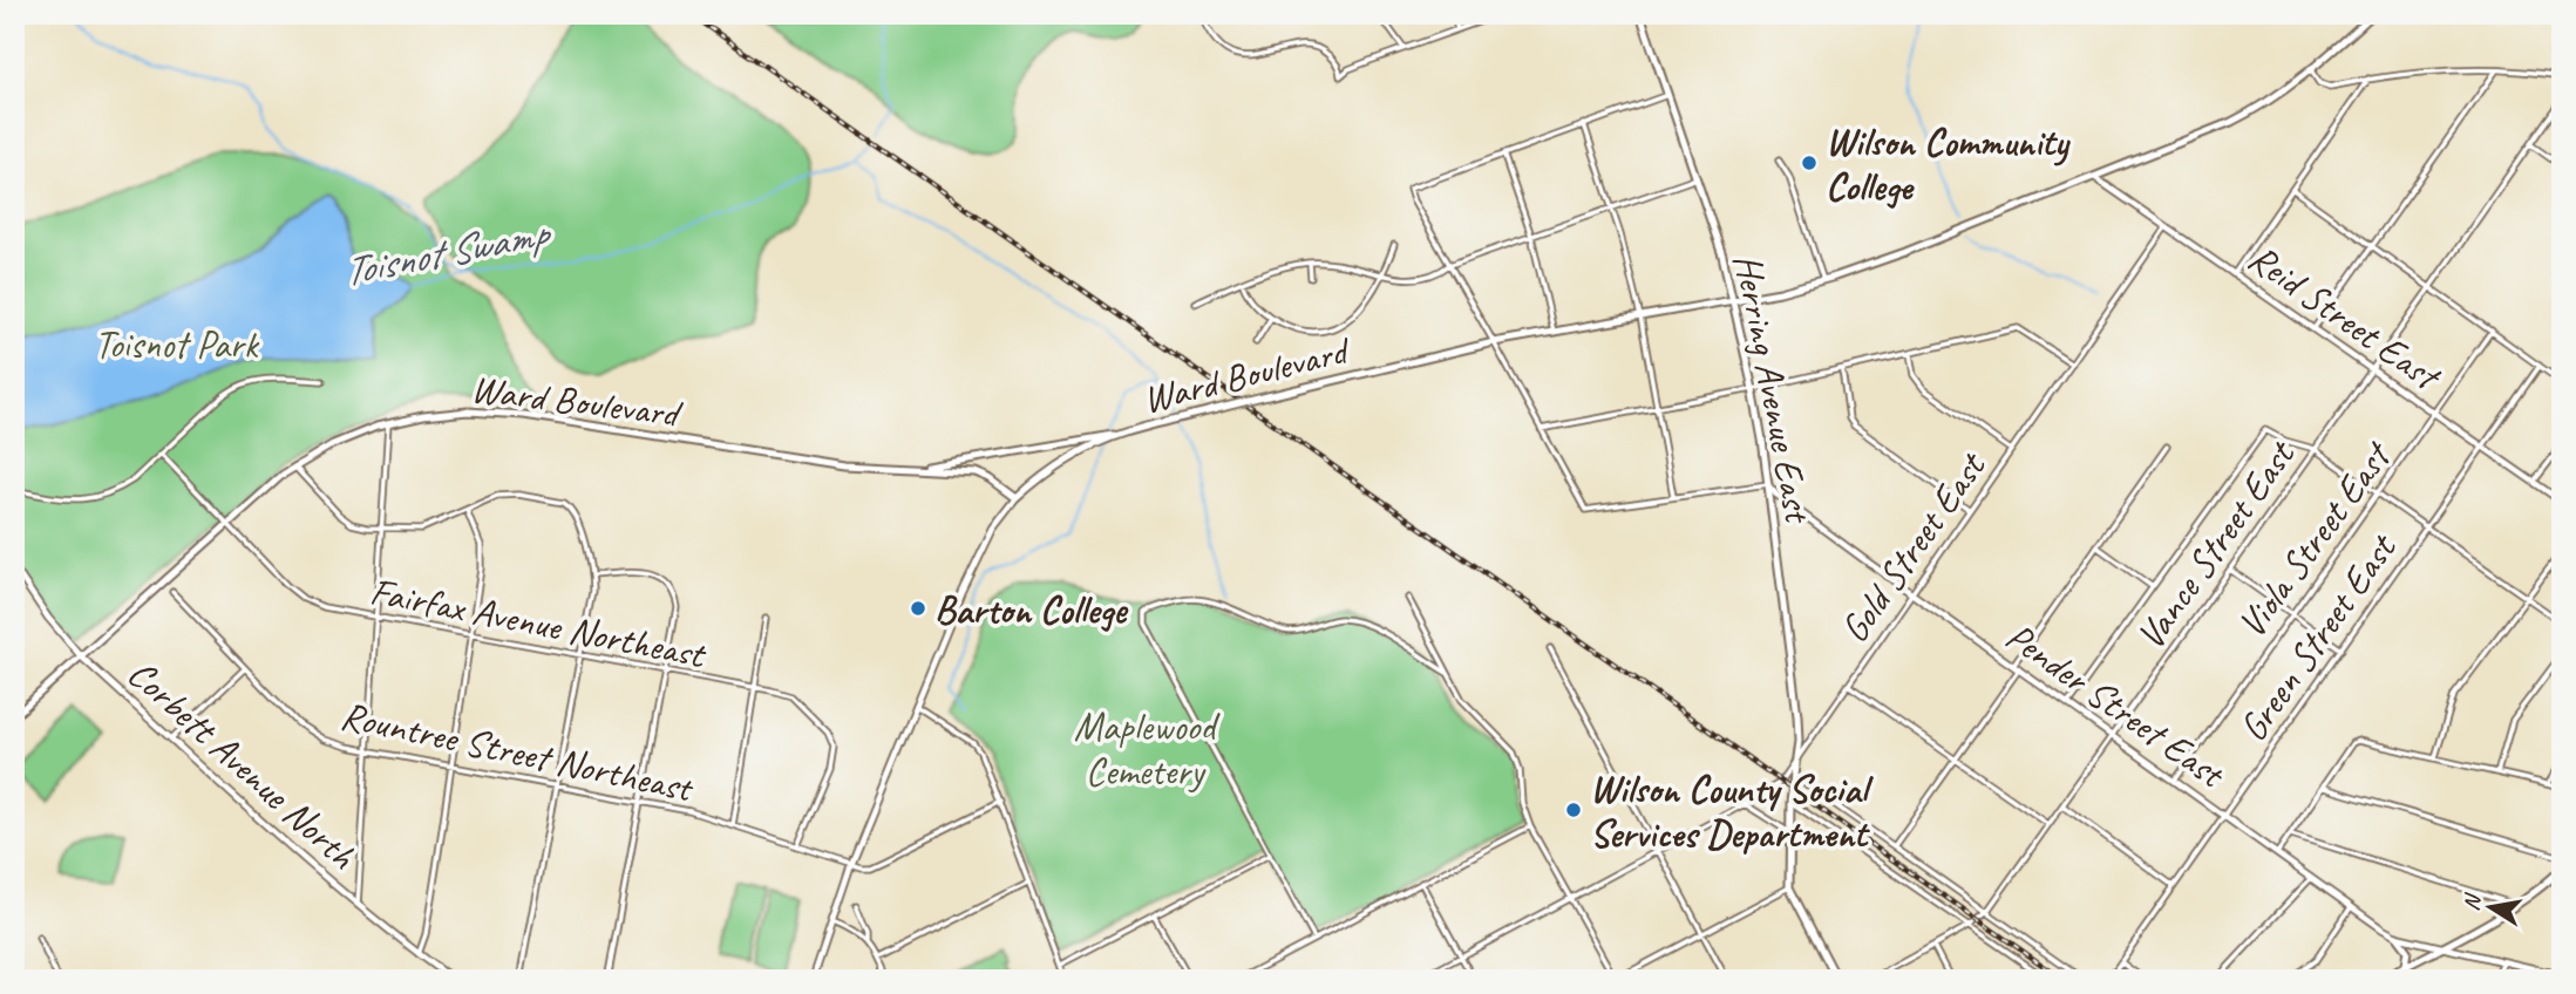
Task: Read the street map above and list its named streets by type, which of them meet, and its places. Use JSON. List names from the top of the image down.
{
  "streets": {
    "main road": ["Ward Boulevard", "Herring Avenue East"],
    "street": [
      "Reid Street East",
      "Viola Street East",
      "Vance Street East",
      "Gold Street East",
      "Fairfax Avenue Northeast",
      "Green Street East",
      "Pender Street East",
      "Rountree Street Northeast",
      "Corbett Avenue North"
    ]
  },
  "crossings": [
    ["Reid Street East", "Ward Boulevard"],
    ["Reid Street East", "Viola Street East"],
    ["Reid Street East", "Vance Street East"],
    ["Reid Street East", "Gold Street East"],
    ["Reid Street East", "Green Street East"],
    ["Ward Boulevard", "Herring Avenue East"],
    ["Ward Boulevard", "Fairfax Avenue Northeast"],
    ["Ward Boulevard", "Corbett Avenue North"],
    ["Herring Avenue East", "Gold Street East"],
    ["Herring Avenue East", "Pender Street East"],
    ["Viola Street East", "Pender Street East"],
    ["Vance Street East", "Pender Street East"],
    ["Gold Street East", "Pender Street East"],
    ["Fairfax Avenue Northeast", "Rountree Street Northeast"],
    ["Green Street East", "Pender Street East"]
  ],
  "water": ["Toisnot Swamp"],
  "parks": ["Toisnot Park", "Maplewood Cemetery"],
  "places": ["Wilson Community College", "Barton College", "Wilson County Social Services Department"],
  "north": "left"
}
